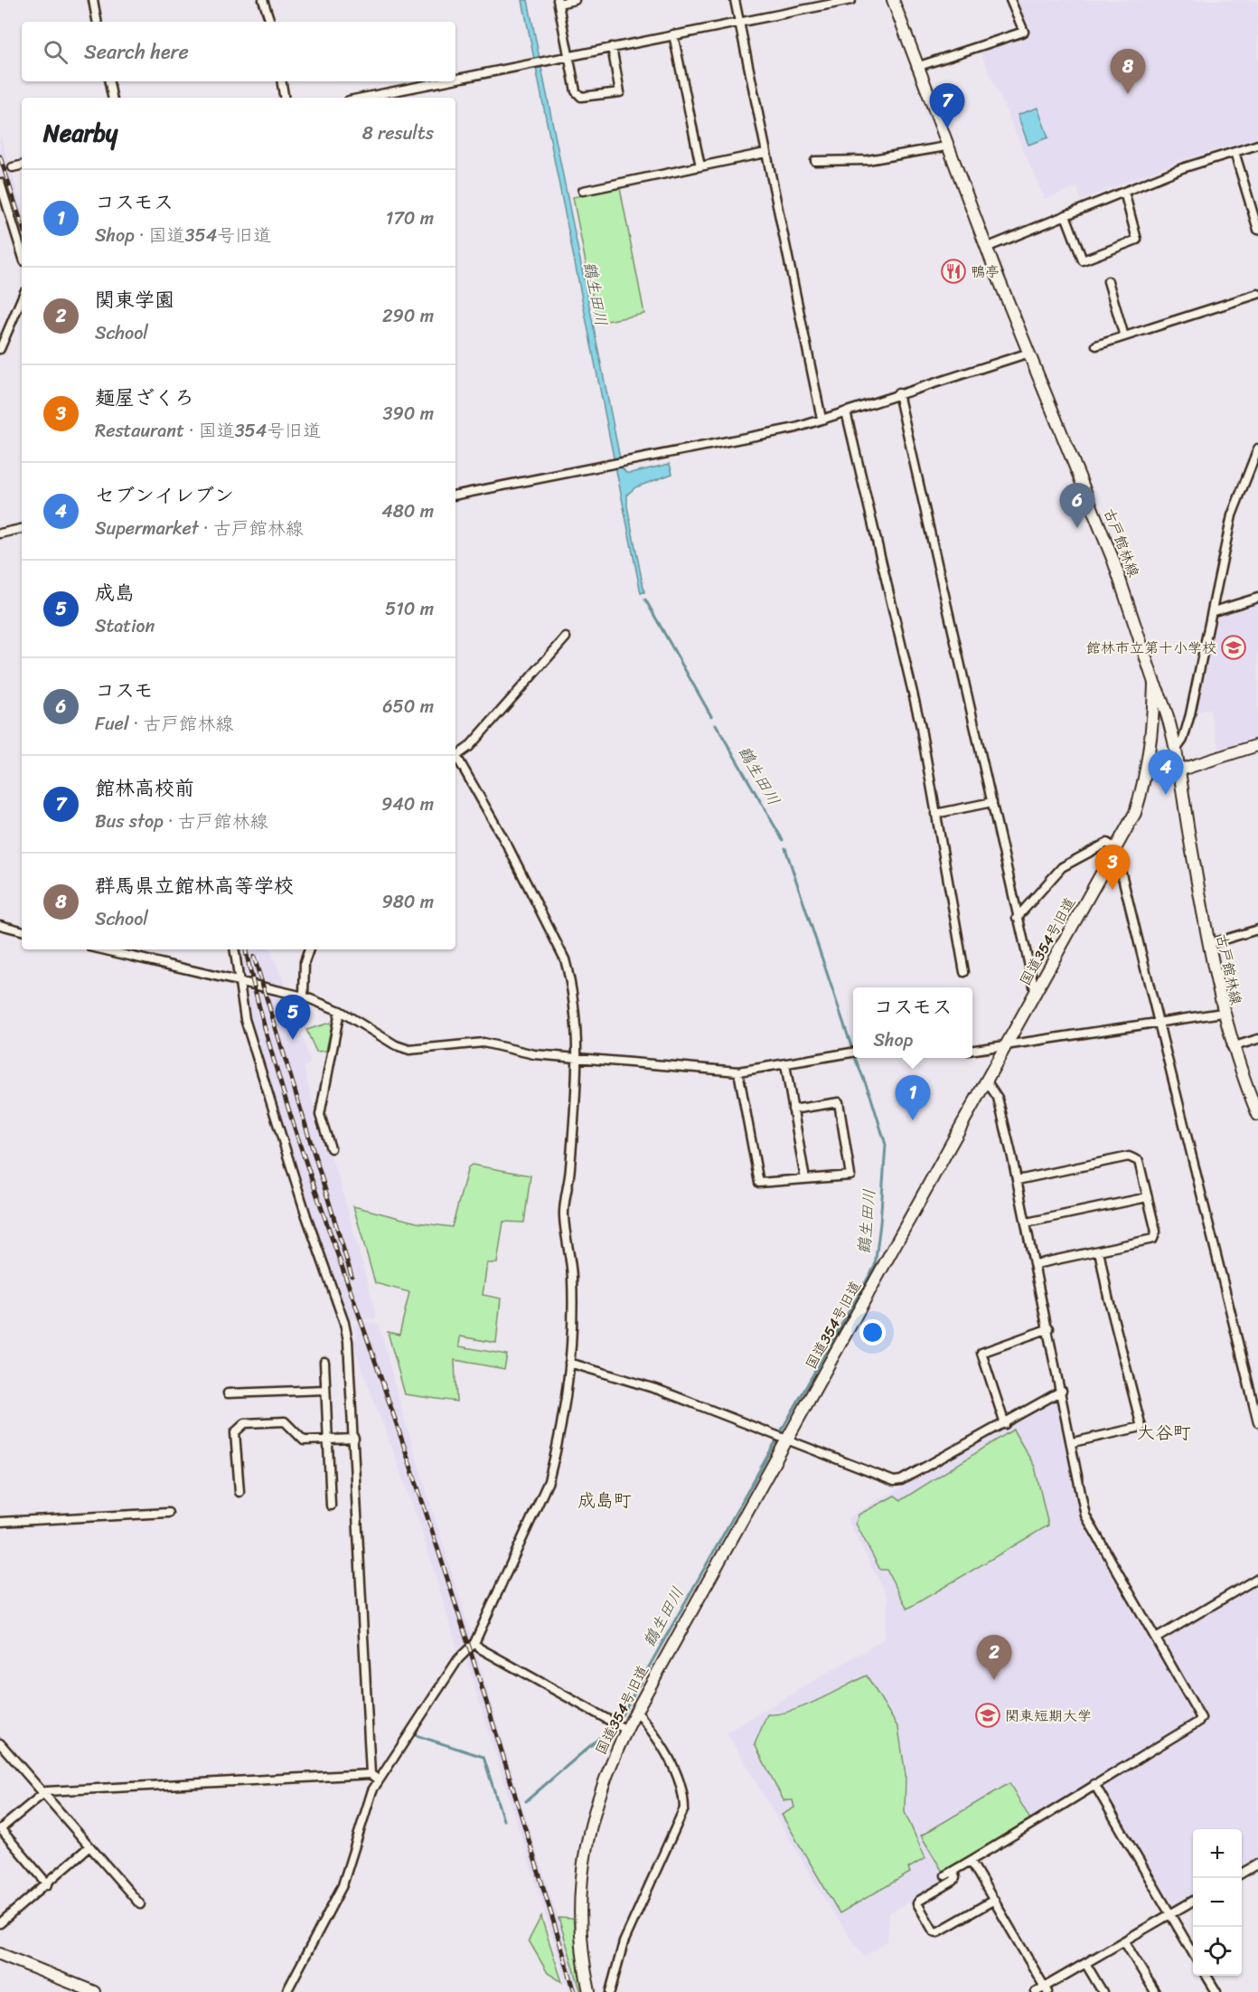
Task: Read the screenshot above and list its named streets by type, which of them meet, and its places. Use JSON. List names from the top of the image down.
{
  "streets": {
    "street": ["古戸館林線", "国道354号旧道"]
  },
  "crossings": [
    ["古戸館林線", "国道354号旧道"]
  ],
  "districts": ["大谷町", "成島町"],
  "water": ["鶴生田川"],
  "places": {
    "restaurant": ["鴨亭"],
    "school or university": ["館林市立第十小学校", "関東短期大学"]
  },
  "page": {
    "search": "Search here",
    "pins": [
      "8",
      "7",
      "6",
      "4",
      "3",
      "5",
      "1",
      "2"
    ],
    "heading": ["Nearby", "8 results"],
    "list": [
      {
        "mark": "1",
        "name": "コスモス",
        "note": "Shop · 国道354号旧道",
        "value": "170 m"
      },
      {
        "mark": "2",
        "name": "関東学園",
        "note": "School",
        "value": "290 m"
      },
      {
        "mark": "3",
        "name": "麺屋ざくろ",
        "note": "Restaurant · 国道354号旧道",
        "value": "390 m"
      },
      {
        "mark": "4",
        "name": "セブンイレブン",
        "note": "Supermarket · 古戸館林線",
        "value": "480 m"
      },
      {
        "mark": "5",
        "name": "成島",
        "note": "Station",
        "value": "510 m"
      },
      {
        "mark": "6",
        "name": "コスモ",
        "note": "Fuel · 古戸館林線",
        "value": "650 m"
      },
      {
        "mark": "7",
        "name": "館林高校前",
        "note": "Bus stop · 古戸館林線",
        "value": "940 m"
      },
      {
        "mark": "8",
        "name": "群馬県立館林高等学校",
        "note": "School",
        "value": "980 m"
      }
    ],
    "popup": ["コスモス", "Shop"],
    "map_buttons": ["+", "−"]
  }
}
